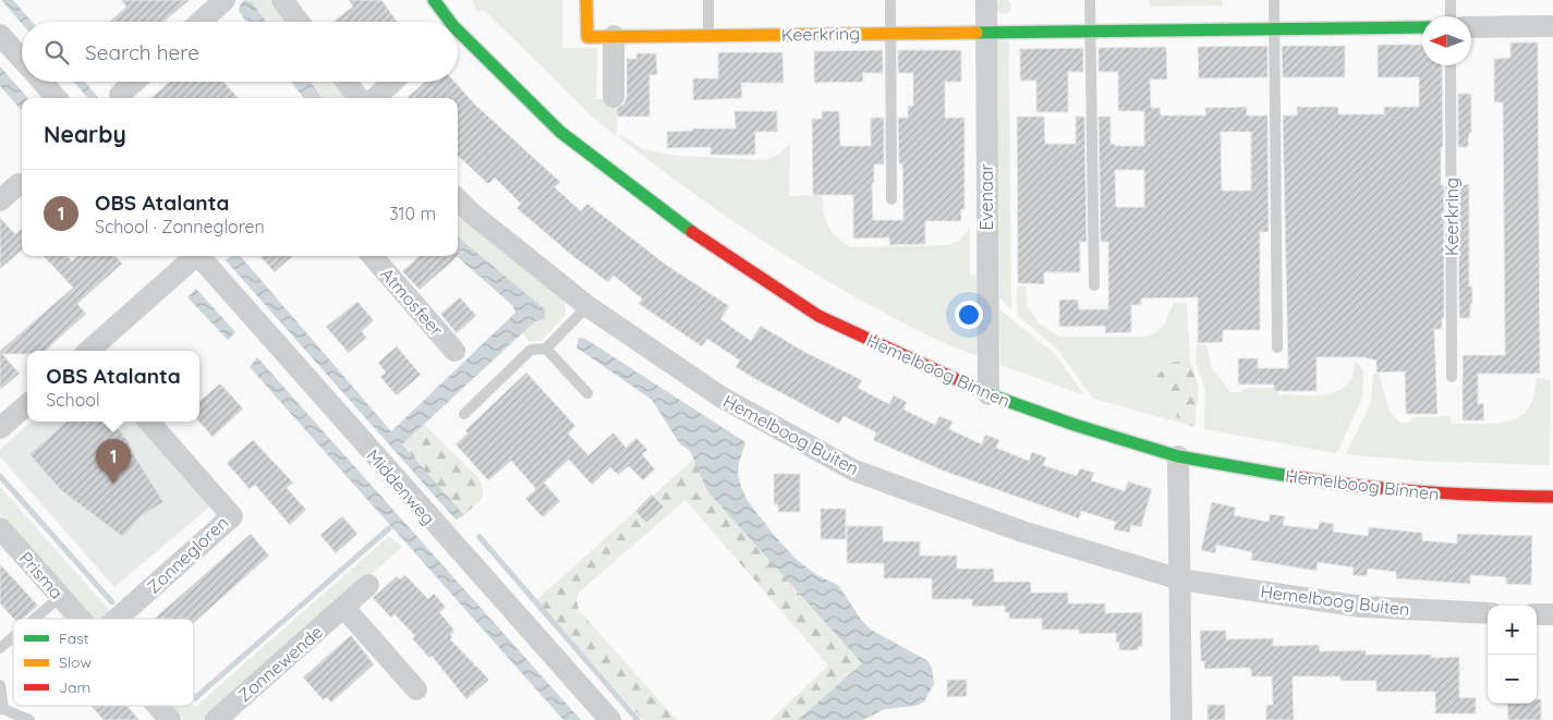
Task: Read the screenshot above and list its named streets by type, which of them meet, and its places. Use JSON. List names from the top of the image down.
{
  "streets": {
    "street": [
      "Keerkring",
      "Evenaar",
      "Atmosfeer",
      "Hemelboog Binnen",
      "Hemelboog Buiten",
      "Middenweg",
      "Zonnegloren",
      "Prisma",
      "Zonnewende"
    ]
  },
  "crossings": [
    ["Keerkring", "Evenaar"],
    ["Evenaar", "Hemelboog Binnen"]
  ],
  "legend": ["Fast", "Slow", "Jam"],
  "north": "left",
  "page": {
    "search": "Search here",
    "heading": "Nearby",
    "list": [
      {
        "mark": "1",
        "name": "OBS Atalanta",
        "note": "School · Zonnegloren",
        "value": "310 m"
      }
    ],
    "popup": ["OBS Atalanta", "School"],
    "pins": "1",
    "map_buttons": ["+", "−"]
  }
}
